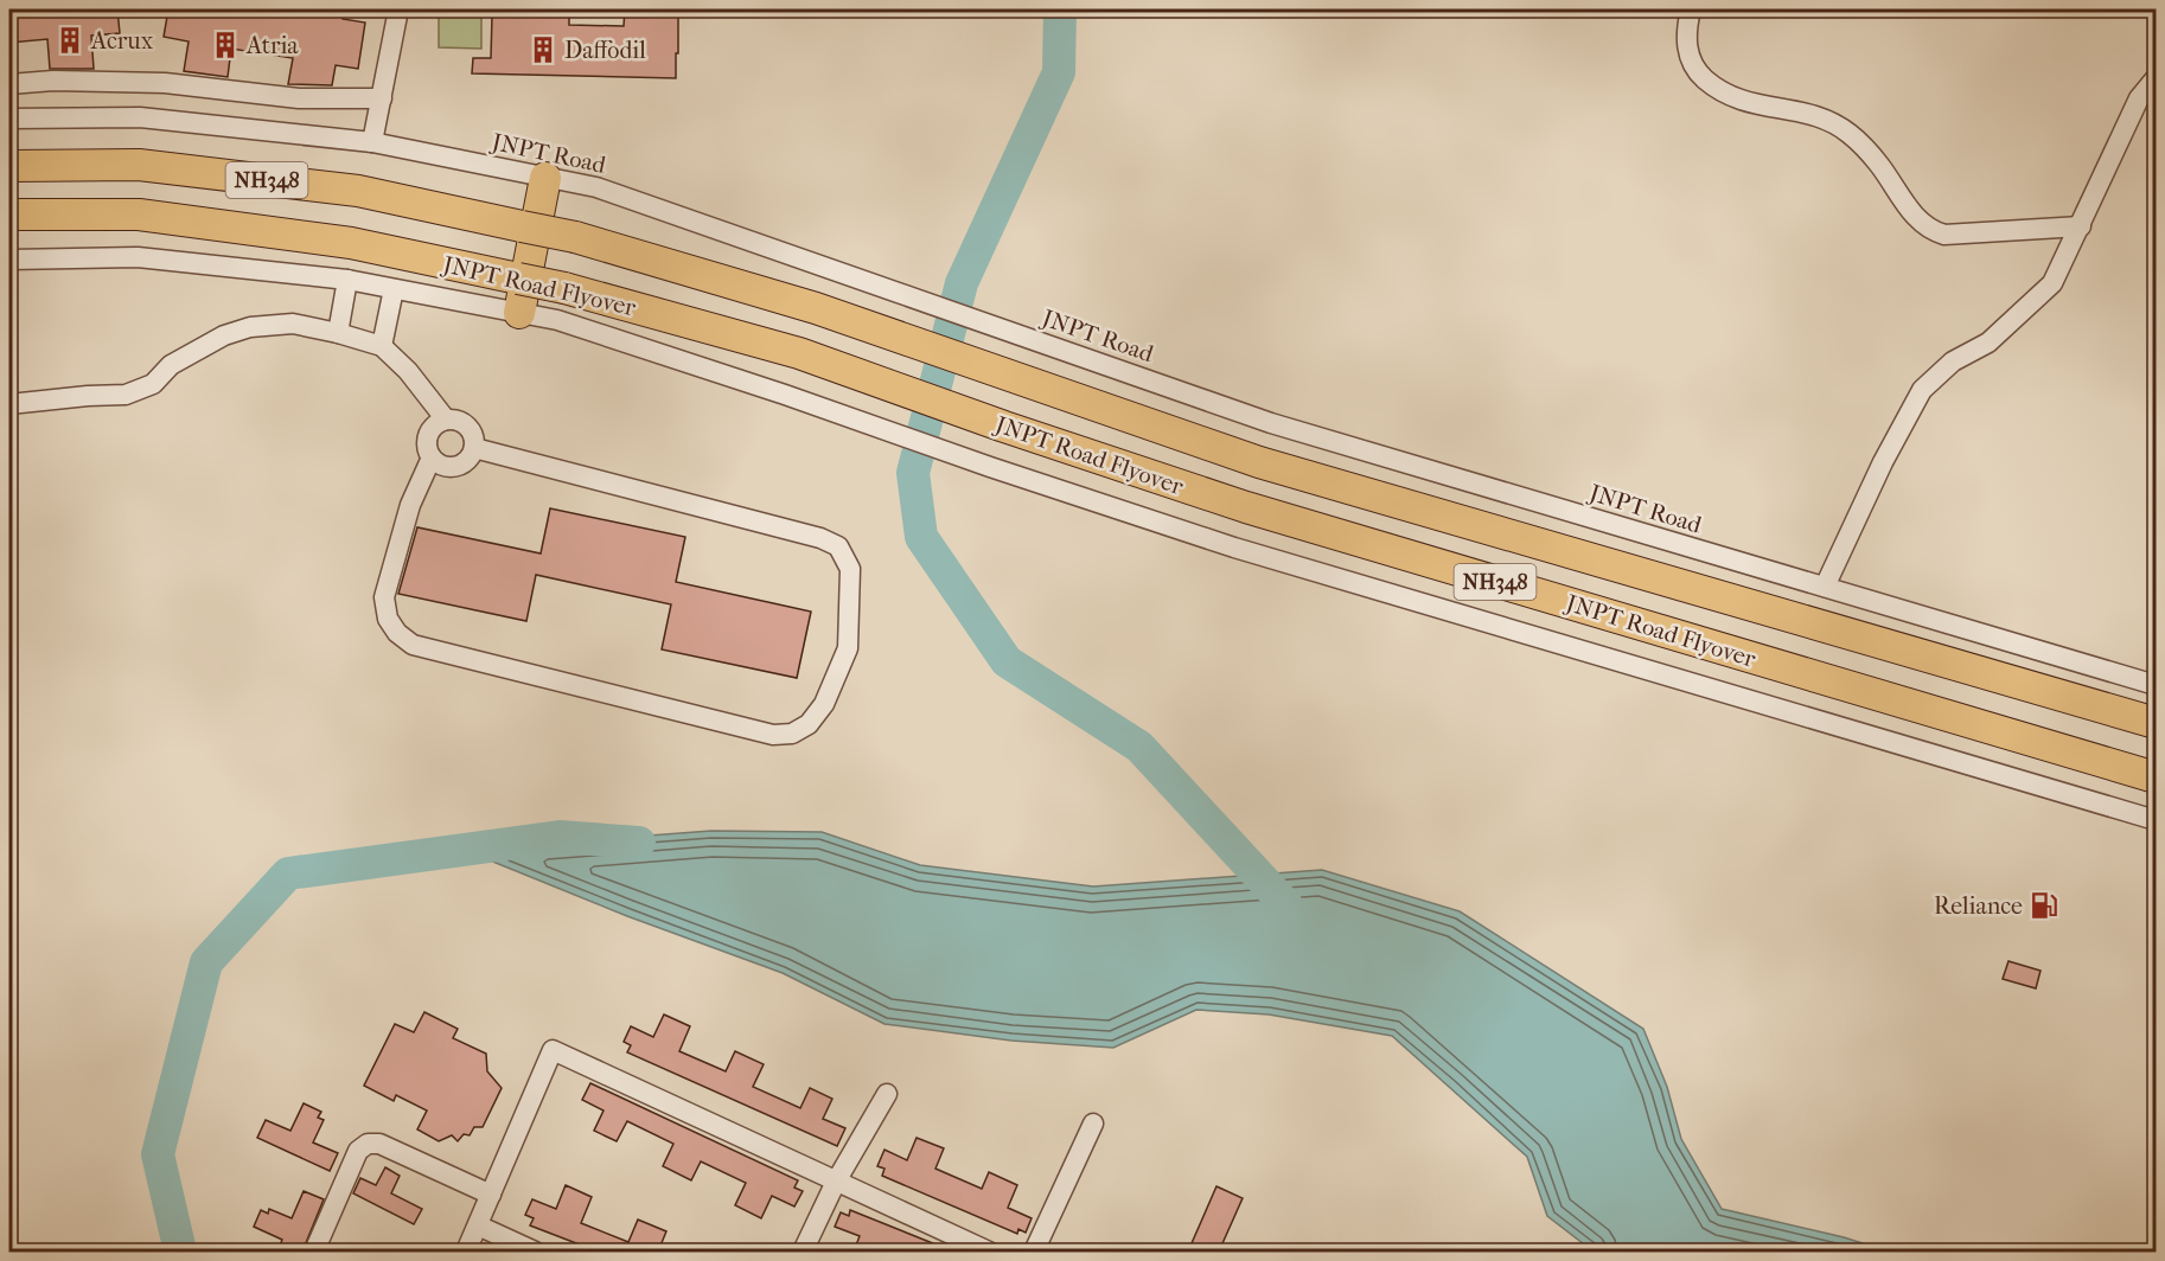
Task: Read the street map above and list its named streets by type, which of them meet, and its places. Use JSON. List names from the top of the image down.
{
  "streets": {
    "highway": ["NH348", "JNPT Road Flyover"],
    "street": ["JNPT Road"]
  },
  "places": {
    "building": ["Acrux", "Atria", "Daffodil"],
    "fuel station": ["Reliance"]
  }
}
